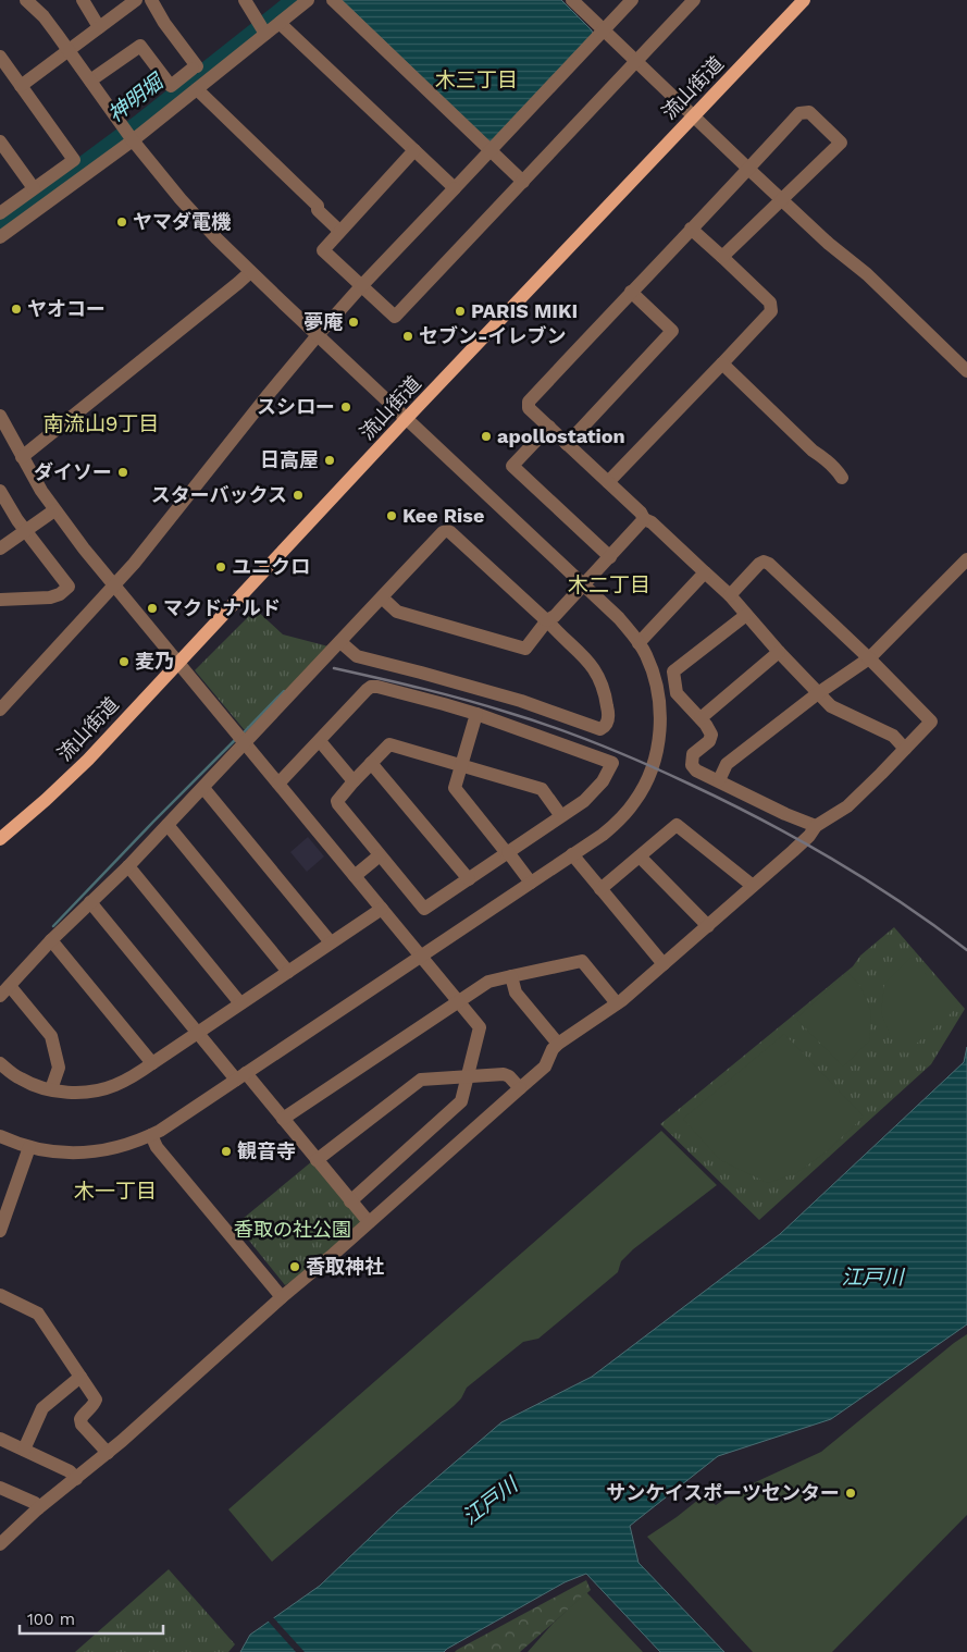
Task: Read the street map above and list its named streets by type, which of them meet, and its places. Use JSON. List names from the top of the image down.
{
  "streets": {
    "main road": ["流山街道"]
  },
  "districts": [
    "木三丁目",
    "南流山9丁目",
    "木二丁目",
    "木一丁目"
  ],
  "water": ["神明堀", "江戸川"],
  "parks": ["香取の社公園"],
  "places": [
    "ヤマダ電機",
    "ヤオコー",
    "PARIS MIKI",
    "夢庵",
    "セブン-イレブン",
    "スシロー",
    "apollostation",
    "日高屋",
    "ダイソー",
    "スターバックス",
    "Kee Rise",
    "ユニクロ",
    "マクドナルド",
    "麦乃",
    "観音寺",
    "香取神社",
    "サンケイスポーツセンター"
  ],
  "scale_bar": "100 m"
}
